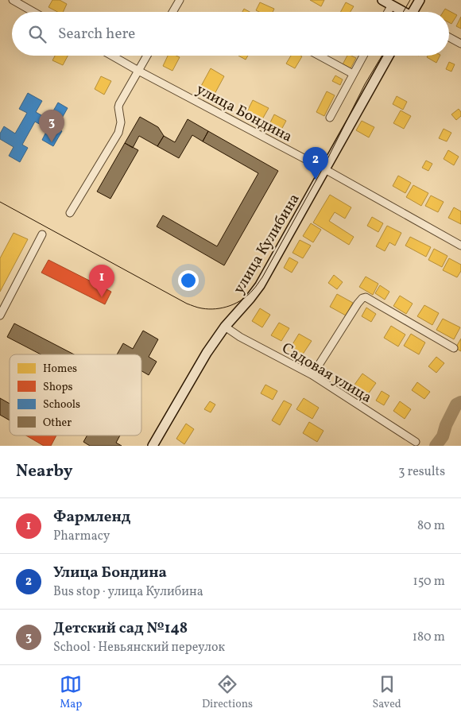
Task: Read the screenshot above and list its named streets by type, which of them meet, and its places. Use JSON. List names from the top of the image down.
{
  "streets": {
    "main road": ["улица Кулибина"],
    "street": ["улица Бондина", "Садовая улица"]
  },
  "crossings": [
    ["улица Бондина", "улица Кулибина"],
    ["улица Кулибина", "Садовая улица"]
  ],
  "legend": [
    "Homes",
    "Shops",
    "Schools",
    "Other"
  ],
  "page": {
    "search": "Search here",
    "pins": ["3", "2", "1"],
    "heading": ["Nearby", "3 results"],
    "list": [
      {
        "mark": "1",
        "name": "Фармленд",
        "note": "Pharmacy",
        "value": "80 m"
      },
      {
        "mark": "2",
        "name": "Улица Бондина",
        "note": "Bus stop · улица Кулибина",
        "value": "150 m"
      },
      {
        "mark": "3",
        "name": "Детский сад №148",
        "note": "School · Невьянский переулок",
        "value": "180 m"
      }
    ],
    "nav": ["Map", "Directions", "Saved"]
  }
}
